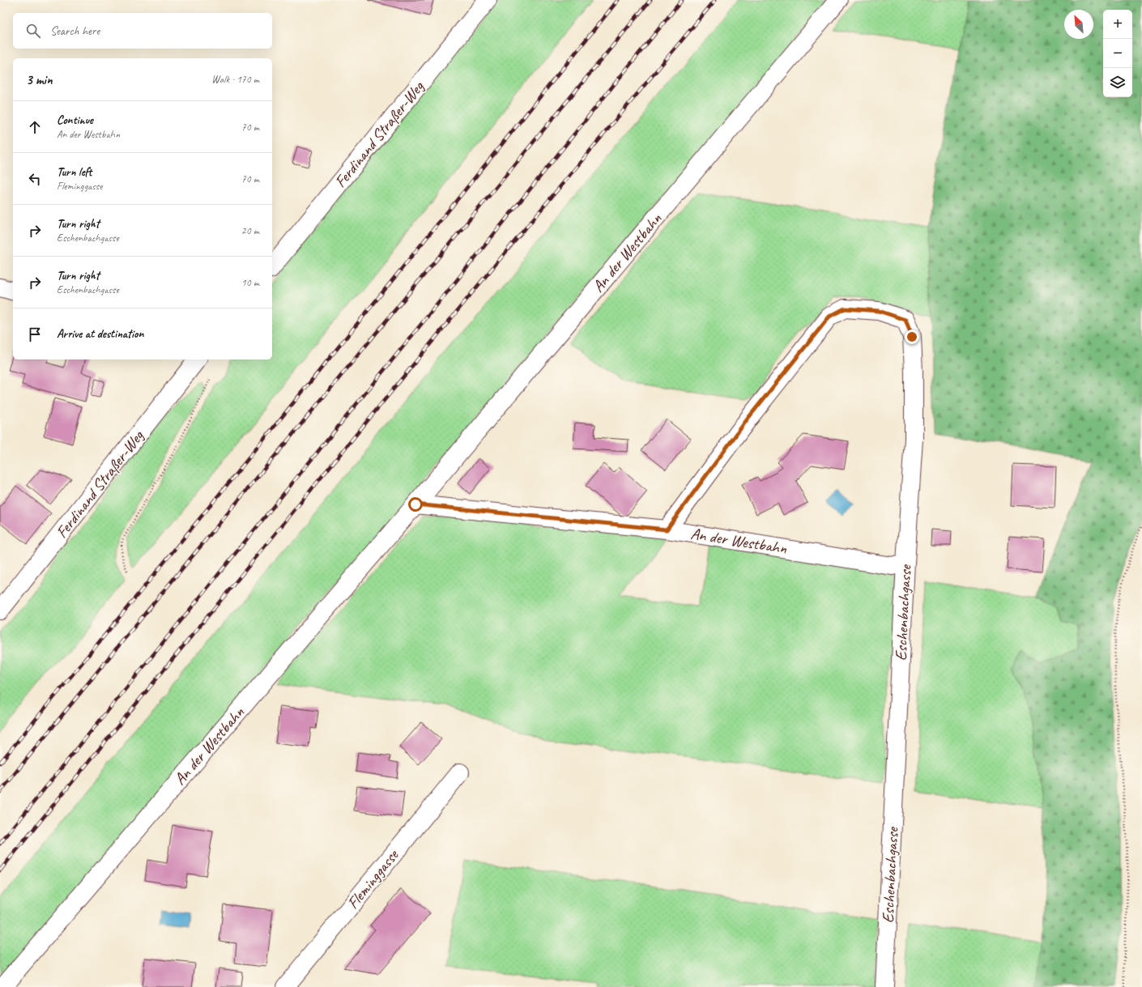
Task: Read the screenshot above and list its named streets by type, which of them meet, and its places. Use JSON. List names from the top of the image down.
{
  "streets": {
    "street": [
      "Ferdinand Straßer-Weg",
      "An der Westbahn",
      "Eschenbachgasse",
      "Fleminggasse"
    ]
  },
  "crossings": [
    ["An der Westbahn", "Eschenbachgasse"]
  ],
  "north": "top left",
  "page": {
    "map_buttons": ["+", "−"],
    "search": "Search here",
    "heading": ["3 min", "Walk · 170 m"],
    "list": [
      ["Continue", "An der Westbahn", "70 m"],
      ["Turn left", "Fleminggasse", "70 m"],
      ["Turn right", "Eschenbachgasse", "20 m"],
      ["Turn right", "Eschenbachgasse", "10 m"],
      "Arrive at destination"
    ]
  }
}
